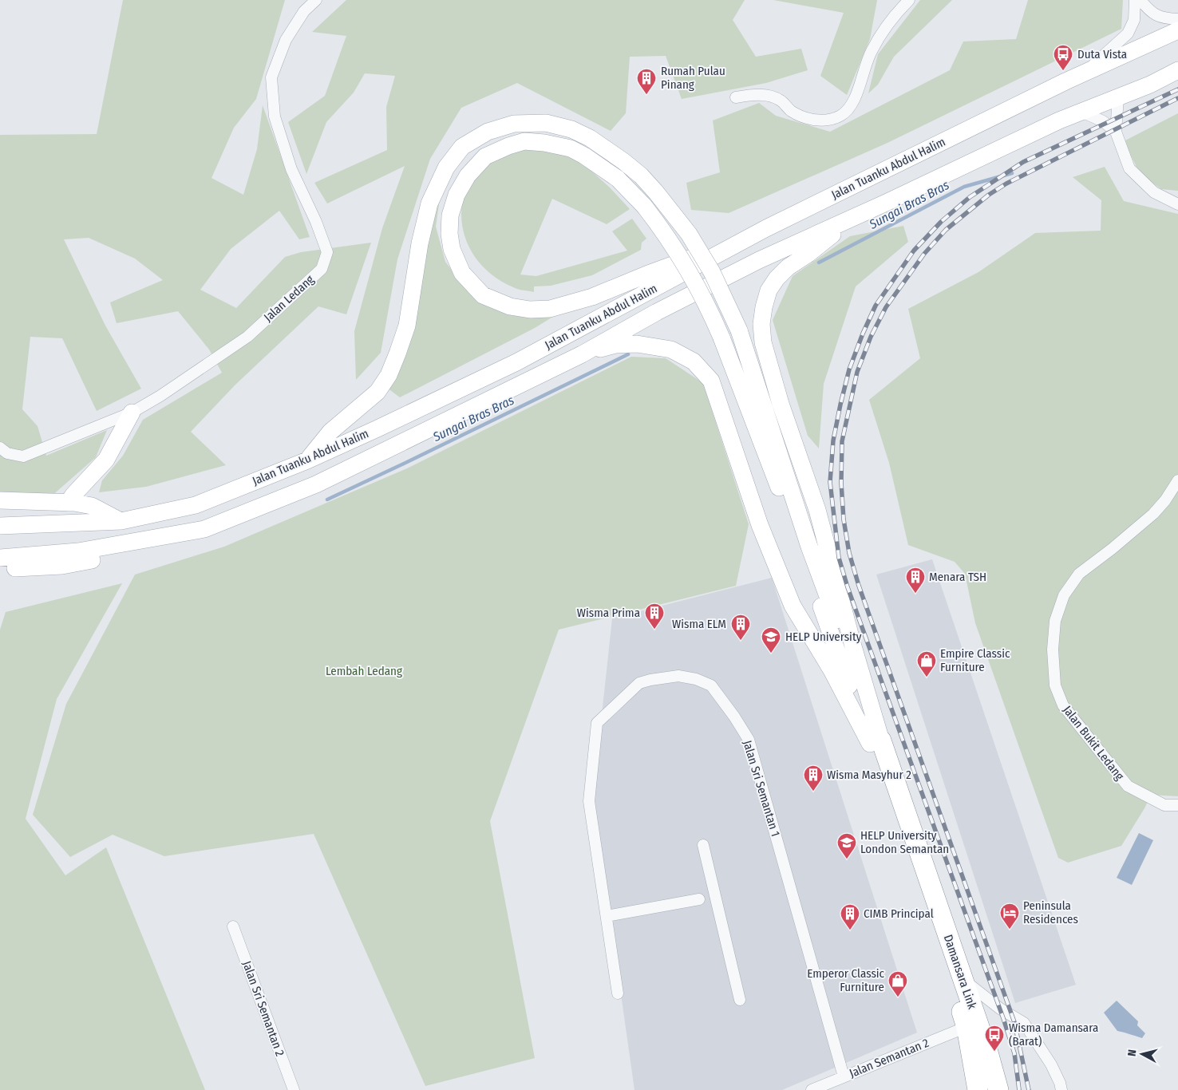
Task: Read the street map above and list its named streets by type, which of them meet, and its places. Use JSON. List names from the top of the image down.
{
  "streets": {
    "highway": ["Damansara Link"],
    "main road": ["Jalan Tuanku Abdul Halim"],
    "street": [
      "Jalan Ledang",
      "Jalan Bukit Ledang",
      "Jalan Sri Semantan 1",
      "Jalan Sri Semantan 2",
      "Jalan Semantan 2"
    ]
  },
  "crossings": [
    ["Jalan Sri Semantan 1", "Jalan Semantan 2"],
    ["Damansara Link", "Jalan Semantan 2"]
  ],
  "water": ["Sungai Bras Bras"],
  "parks": ["Lembah Ledang"],
  "places": {
    "bus stop": ["Duta Vista", "Wisma Damansara (Barat)"],
    "building": [
      "Rumah Pulau Pinang",
      "Menara TSH",
      "Wisma Prima",
      "Wisma ELM",
      "Wisma Masyhur 2",
      "CIMB Principal"
    ],
    "school or university": ["HELP University", "HELP University London Semantan"],
    "shop": ["Empire Classic Furniture", "Emperor Classic Furniture"],
    "hotel": ["Peninsula Residences"]
  },
  "north": "left"
}
